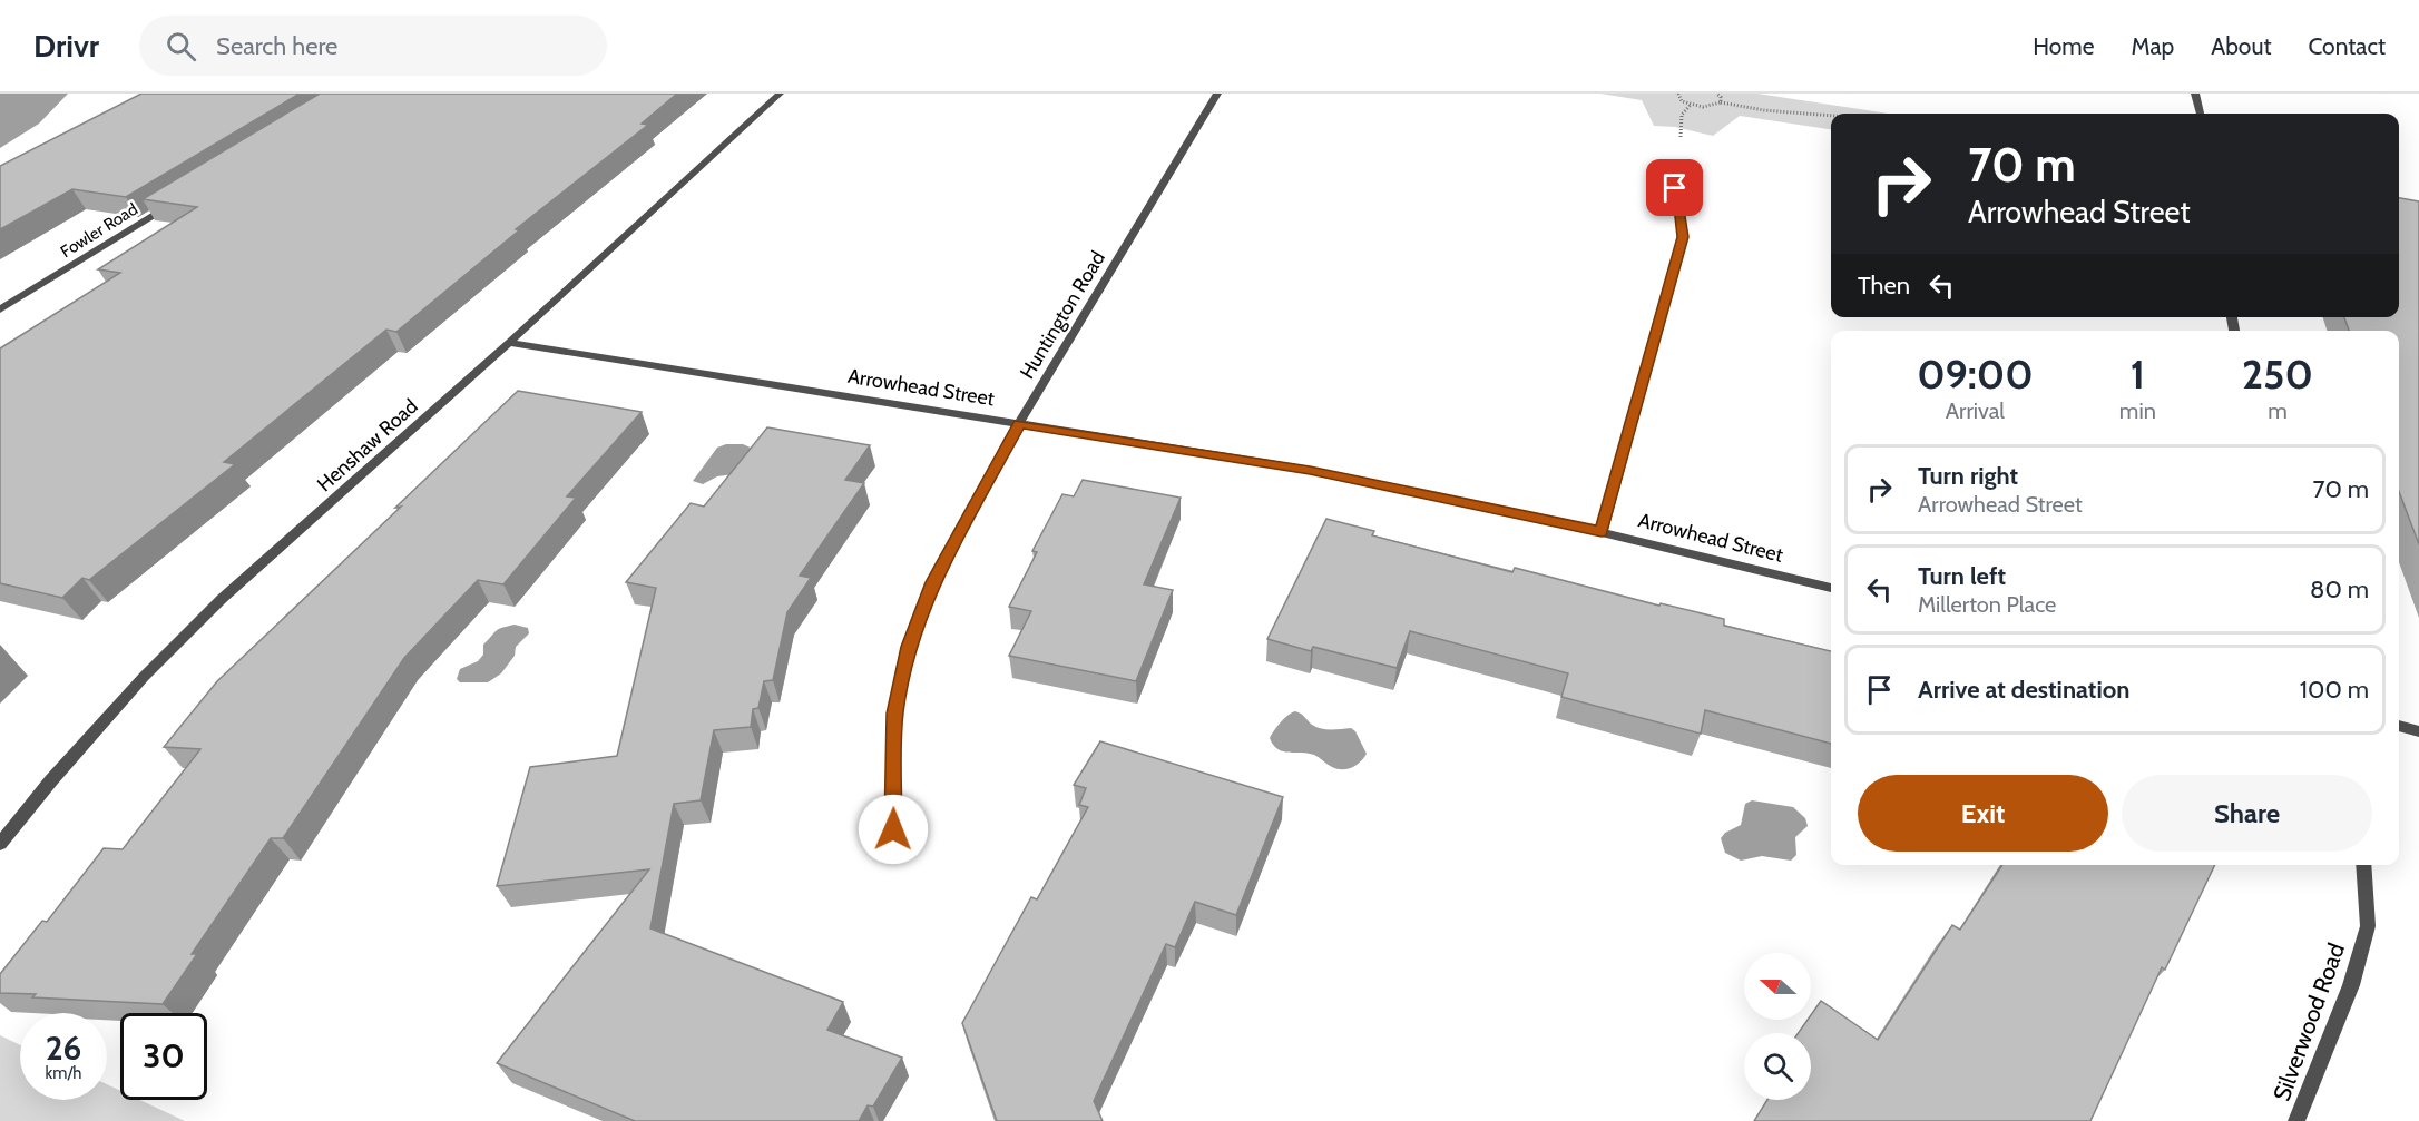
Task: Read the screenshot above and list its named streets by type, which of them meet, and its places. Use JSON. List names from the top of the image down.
{
  "streets": {
    "street": [
      "Fowler Road",
      "Huntington Road",
      "Arrowhead Street",
      "Henshaw Road",
      "Silverwood Road"
    ]
  },
  "crossings": [
    ["Huntington Road", "Arrowhead Street"],
    ["Arrowhead Street", "Henshaw Road"]
  ],
  "north": "left",
  "page": {
    "header": "Drivr",
    "search": "Search here",
    "nav": [
      "Home",
      "Map",
      "About",
      "Contact"
    ],
    "turn": ["70 m", "Arrowhead Street"],
    "then": "Then",
    "eta": [
      "09:00",
      "Arrival",
      "1",
      "min",
      "250",
      "m"
    ],
    "list": [
      {
        "name": "Turn right",
        "note": "Arrowhead Street",
        "value": "70 m"
      },
      {
        "name": "Turn left",
        "note": "Millerton Place",
        "value": "80 m"
      },
      {
        "name": "Arrive at destination",
        "value": "100 m"
      }
    ],
    "buttons": ["Exit", "Share"],
    "speed": "26 km/h",
    "limit": "30"
  }
}
